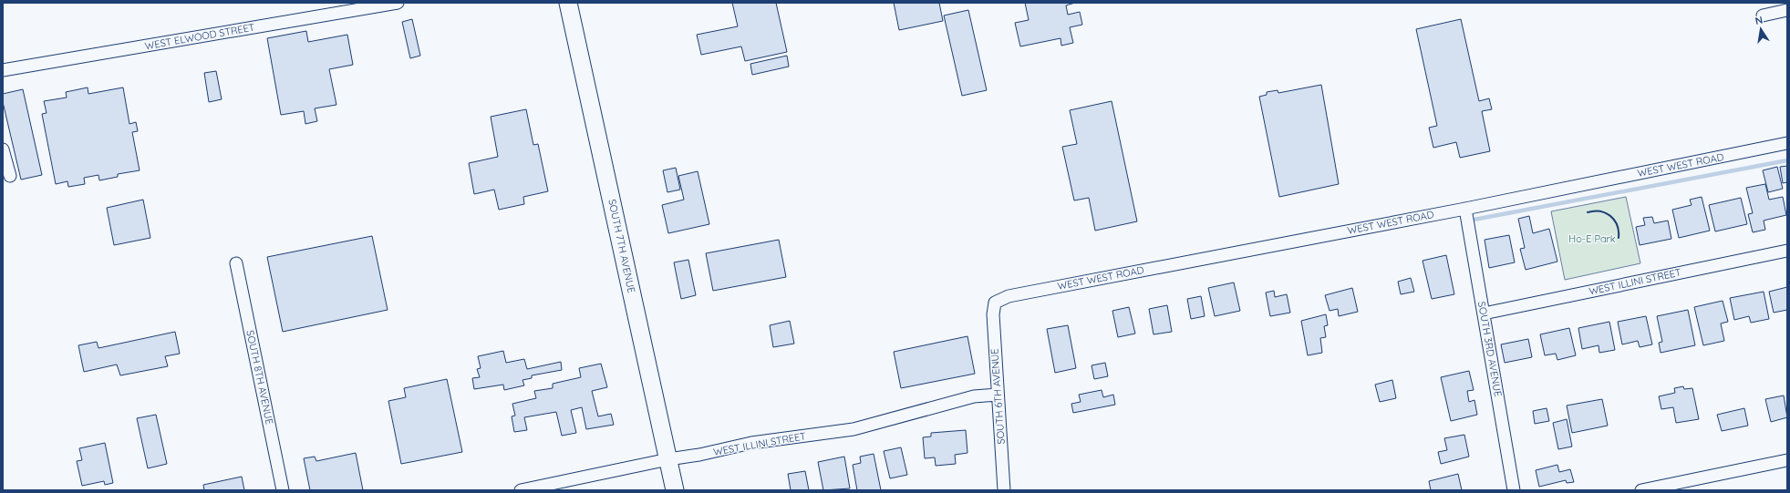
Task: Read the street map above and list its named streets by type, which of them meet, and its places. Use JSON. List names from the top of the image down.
{
  "streets": {
    "main road": ["SOUTH 7TH AVENUE"],
    "street": [
      "WEST ELWOOD STREET",
      "WEST WEST ROAD",
      "WEST ILLINI STREET",
      "SOUTH 3RD AVENUE",
      "SOUTH 8TH AVENUE",
      "SOUTH 6TH AVENUE"
    ]
  },
  "crossings": [
    ["WEST WEST ROAD", "SOUTH 3RD AVENUE"],
    ["WEST WEST ROAD", "SOUTH 6TH AVENUE"],
    ["SOUTH 7TH AVENUE", "WEST ILLINI STREET"],
    ["WEST ILLINI STREET", "SOUTH 3RD AVENUE"],
    ["WEST ILLINI STREET", "SOUTH 6TH AVENUE"]
  ],
  "parks": ["Ho-E Park"],
  "north": "top"
}
